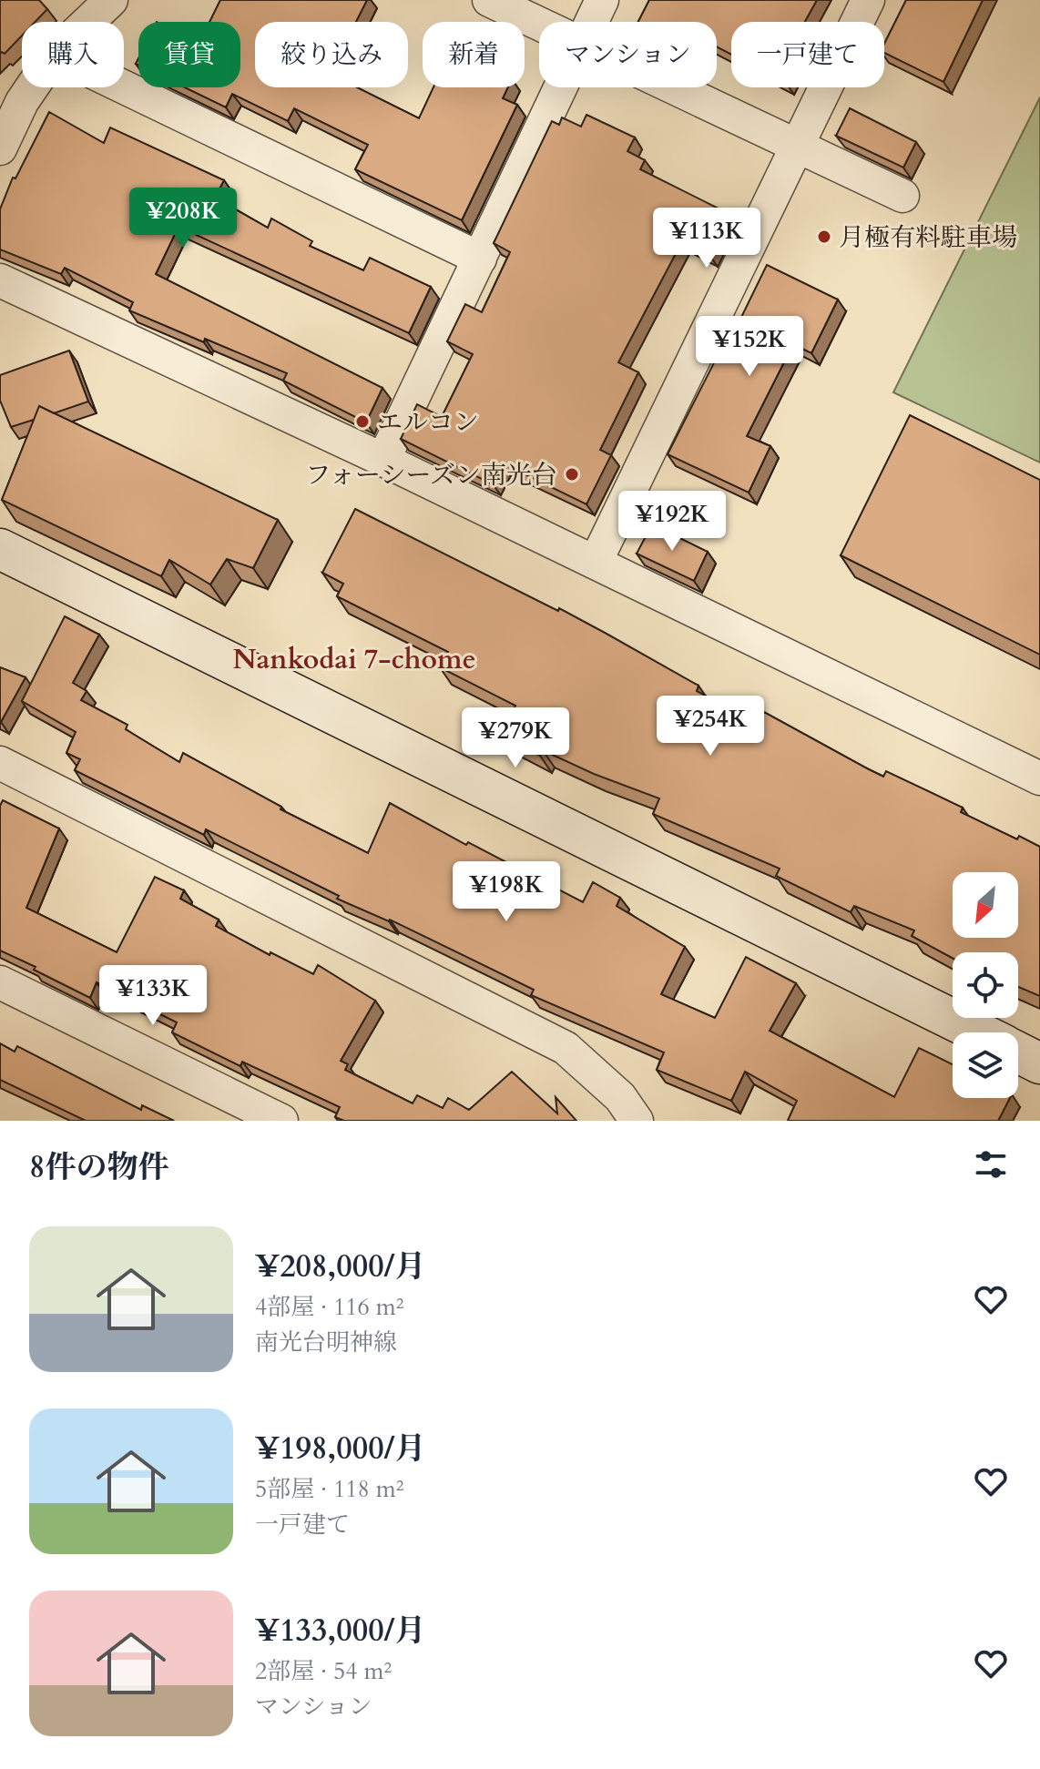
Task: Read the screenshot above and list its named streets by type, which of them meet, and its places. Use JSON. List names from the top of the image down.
{
  "districts": ["Nankodai 7-chome"],
  "places": ["月極有料駐車場", "エルコン", "フォーシーズン南光台"],
  "north": "bottom left",
  "page": {
    "chip": [
      "購入",
      "賃貸",
      "絞り込み",
      "新着",
      "マンション",
      "一戸建て"
    ],
    "price": [
      "¥208K",
      "¥113K",
      "¥152K",
      "¥192K",
      "¥254K",
      "¥279K",
      "¥198K",
      "¥133K"
    ],
    "heading": "8件の物件",
    "list": [
      {
        "name": "¥208,000/月",
        "note": "4部屋 · 116 m² · 南光台明神線"
      },
      {
        "name": "¥198,000/月",
        "note": "5部屋 · 118 m² · 一戸建て"
      },
      {
        "name": "¥133,000/月",
        "note": "2部屋 · 54 m² · マンション"
      }
    ]
  }
}
